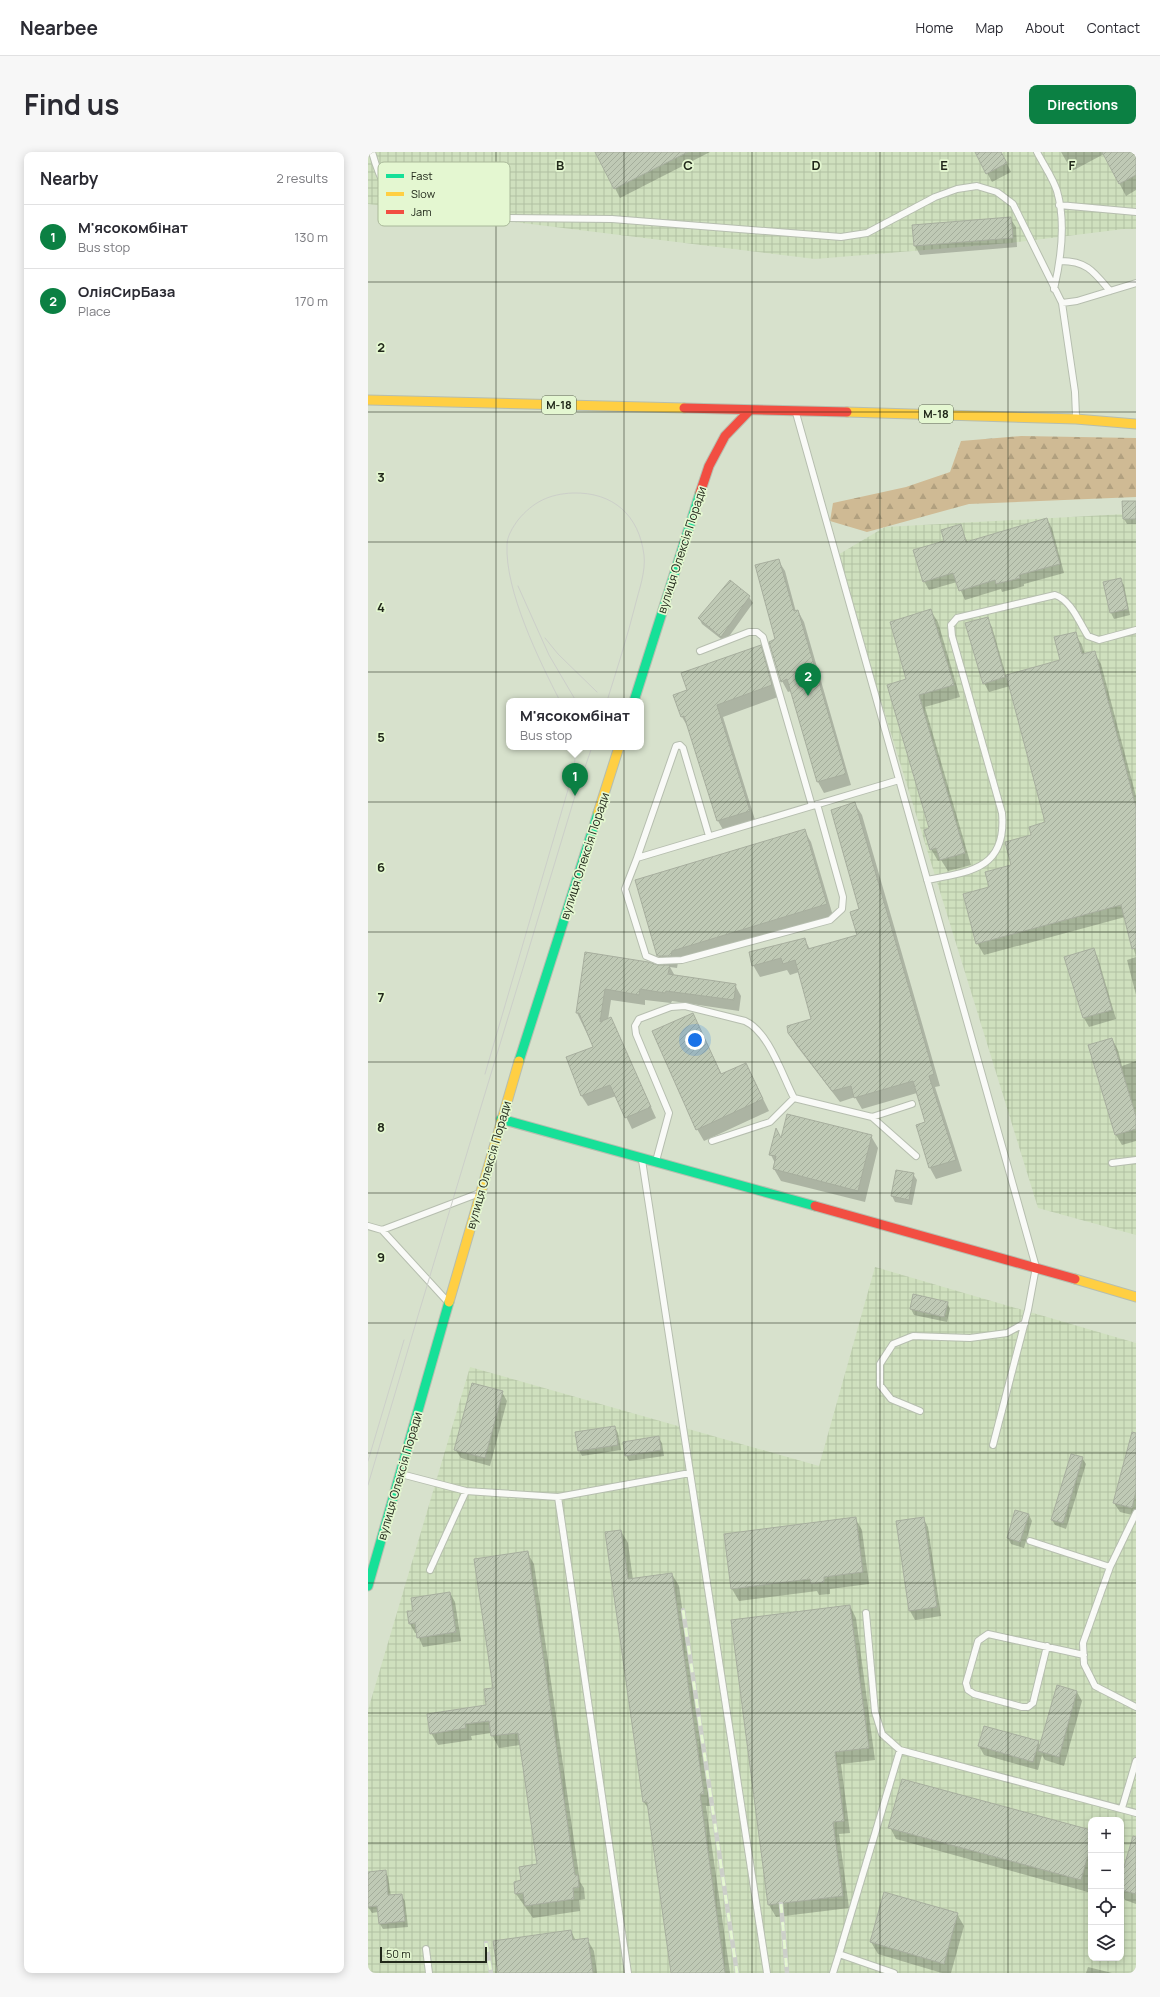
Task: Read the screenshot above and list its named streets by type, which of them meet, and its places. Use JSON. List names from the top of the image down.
{
  "streets": {
    "main road": ["М-18", "вулиця Олексія Поради"]
  },
  "crossings": [
    ["М-18", "вулиця Олексія Поради"]
  ],
  "legend": ["Fast", "Slow", "Jam"],
  "scale_bar": "50 m",
  "page": {
    "header": "Nearbee",
    "nav": [
      "Home",
      "Map",
      "About",
      "Contact"
    ],
    "title": "Find us",
    "buttons": "Directions",
    "heading": ["Nearby", "2 results"],
    "list": [
      {
        "mark": "1",
        "name": "М'ясокомбінат",
        "note": "Bus stop",
        "value": "130 m"
      },
      {
        "mark": "2",
        "name": "ОліяСирБаза",
        "note": "Place",
        "value": "170 m"
      }
    ],
    "pins": ["2", "1"],
    "popup": ["М'ясокомбінат", "Bus stop"],
    "map_buttons": ["+", "−"],
    "scale": "50 m"
  },
  "grid": {
    "columns": [
      "B",
      "C",
      "D",
      "E",
      "F"
    ],
    "rows": [
      "2",
      "3",
      "4",
      "5",
      "6",
      "7",
      "8",
      "9"
    ]
  }
}
